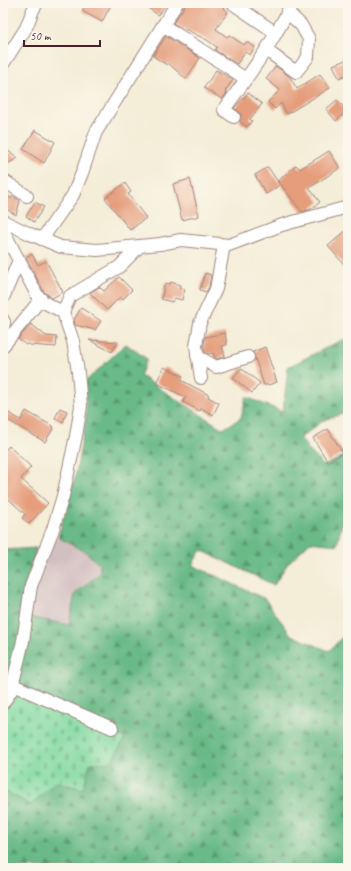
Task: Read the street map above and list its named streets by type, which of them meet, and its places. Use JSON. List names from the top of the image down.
{
  "scale_bar": "50 m"
}
